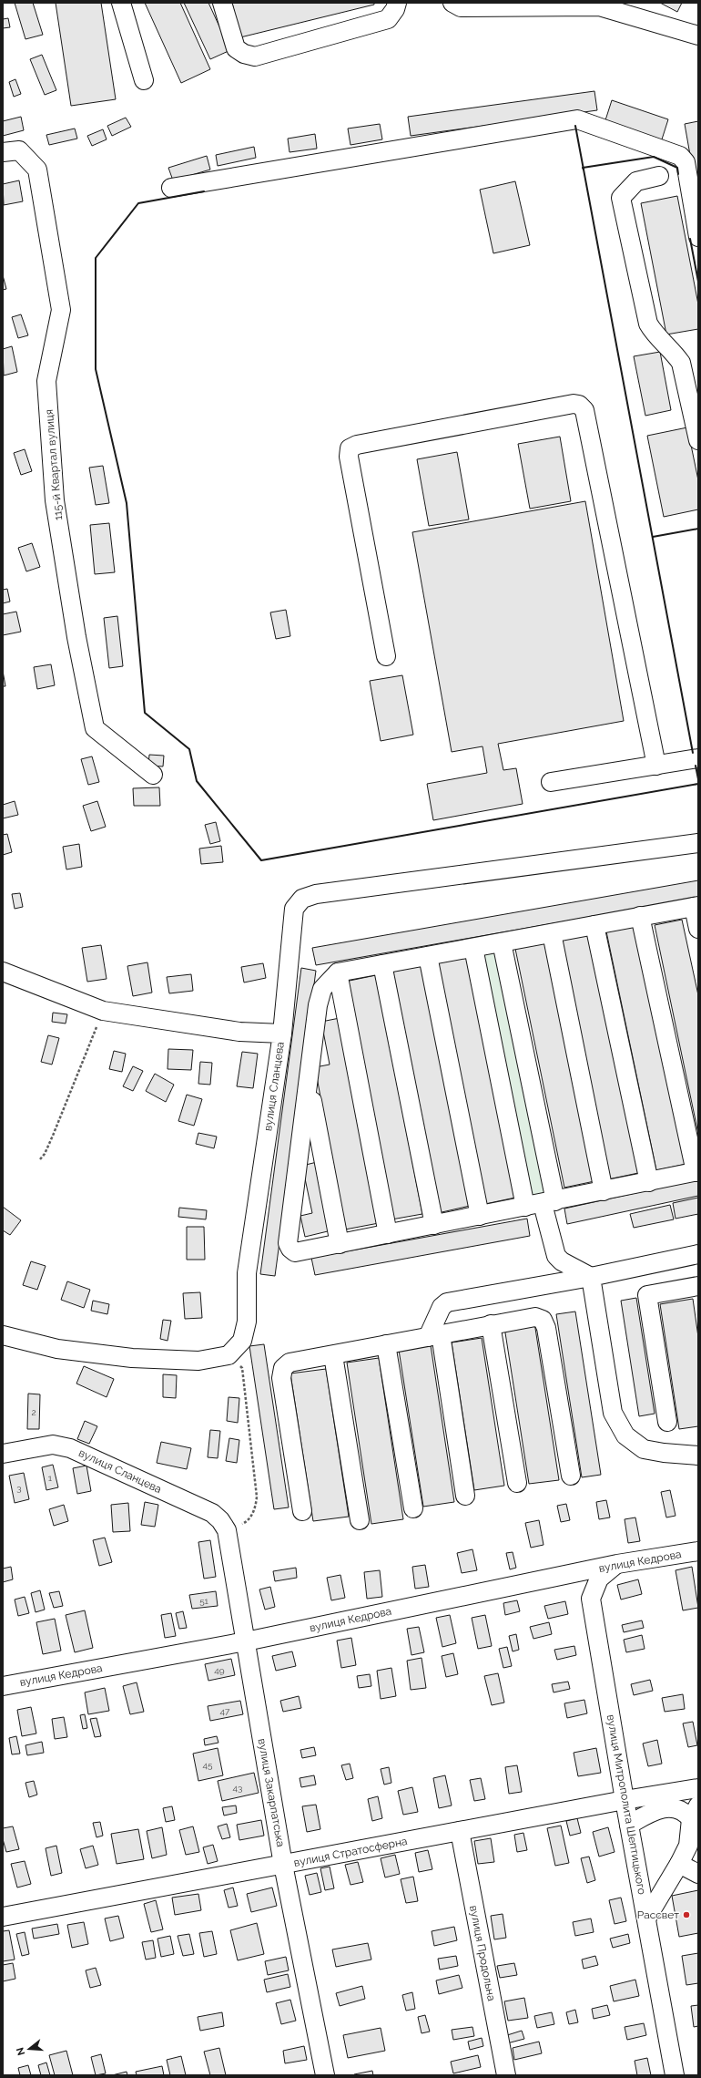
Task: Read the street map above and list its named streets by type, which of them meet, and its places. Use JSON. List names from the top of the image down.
{
  "streets": {
    "street": [
      "115-й Квартал вулиця",
      "вулиця Сланцева",
      "вулиця Кедрова",
      "вулиця Закарпатська",
      "вулиця Митрополита Шептицького",
      "вулиця Стратосферна",
      "вулиця Продольна"
    ]
  },
  "crossings": [
    ["вулиця Сланцева", "вулиця Закарпатська"],
    ["вулиця Кедрова", "вулиця Закарпатська"],
    ["вулиця Кедрова", "вулиця Митрополита Шептицького"],
    ["вулиця Закарпатська", "вулиця Стратосферна"],
    ["вулиця Митрополита Шептицького", "вулиця Стратосферна"],
    ["вулиця Стратосферна", "вулиця Продольна"]
  ],
  "places": ["Рассвет"],
  "house_numbers": [
    "2",
    "1",
    "3",
    "51",
    "49",
    "47",
    "45",
    "43"
  ],
  "north": "left"
}
